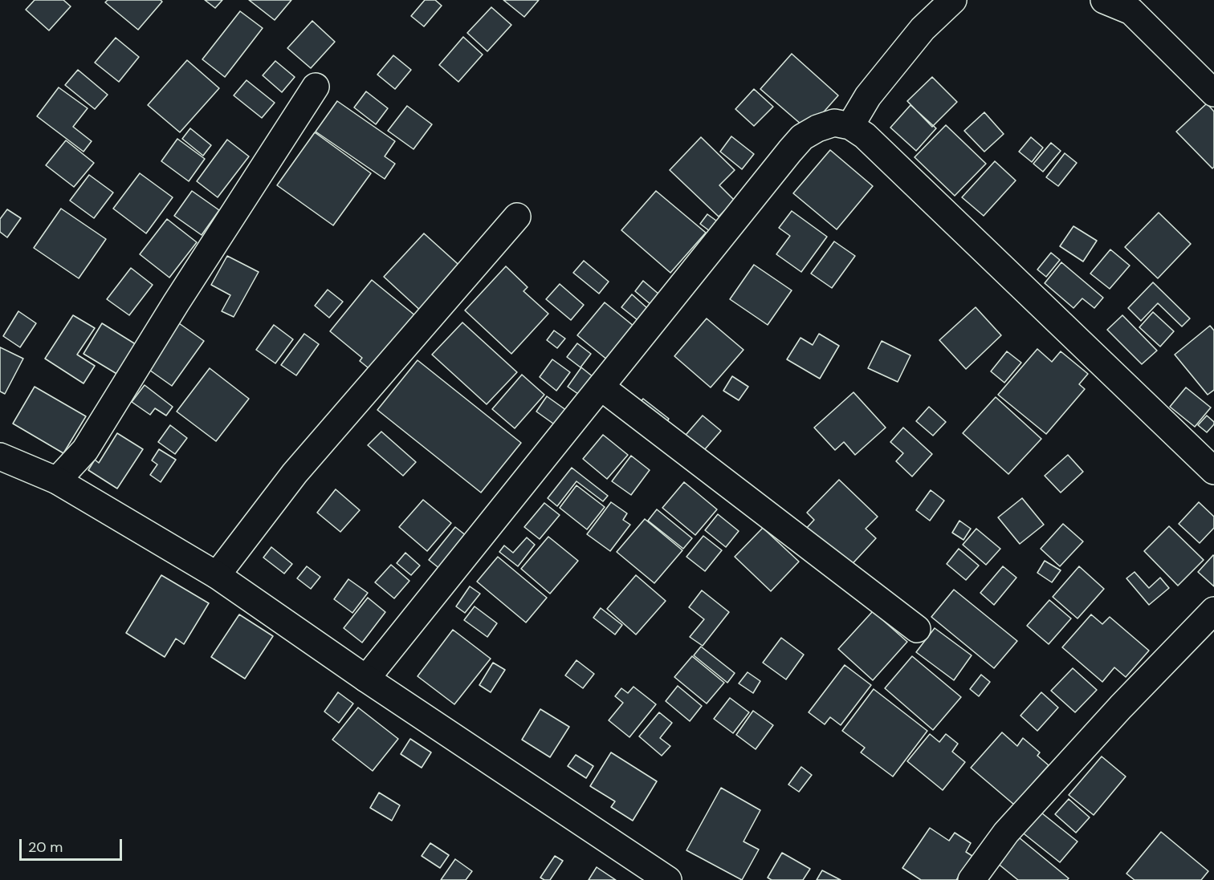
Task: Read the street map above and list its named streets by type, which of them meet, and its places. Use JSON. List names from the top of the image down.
{
  "scale_bar": "20 m"
}
